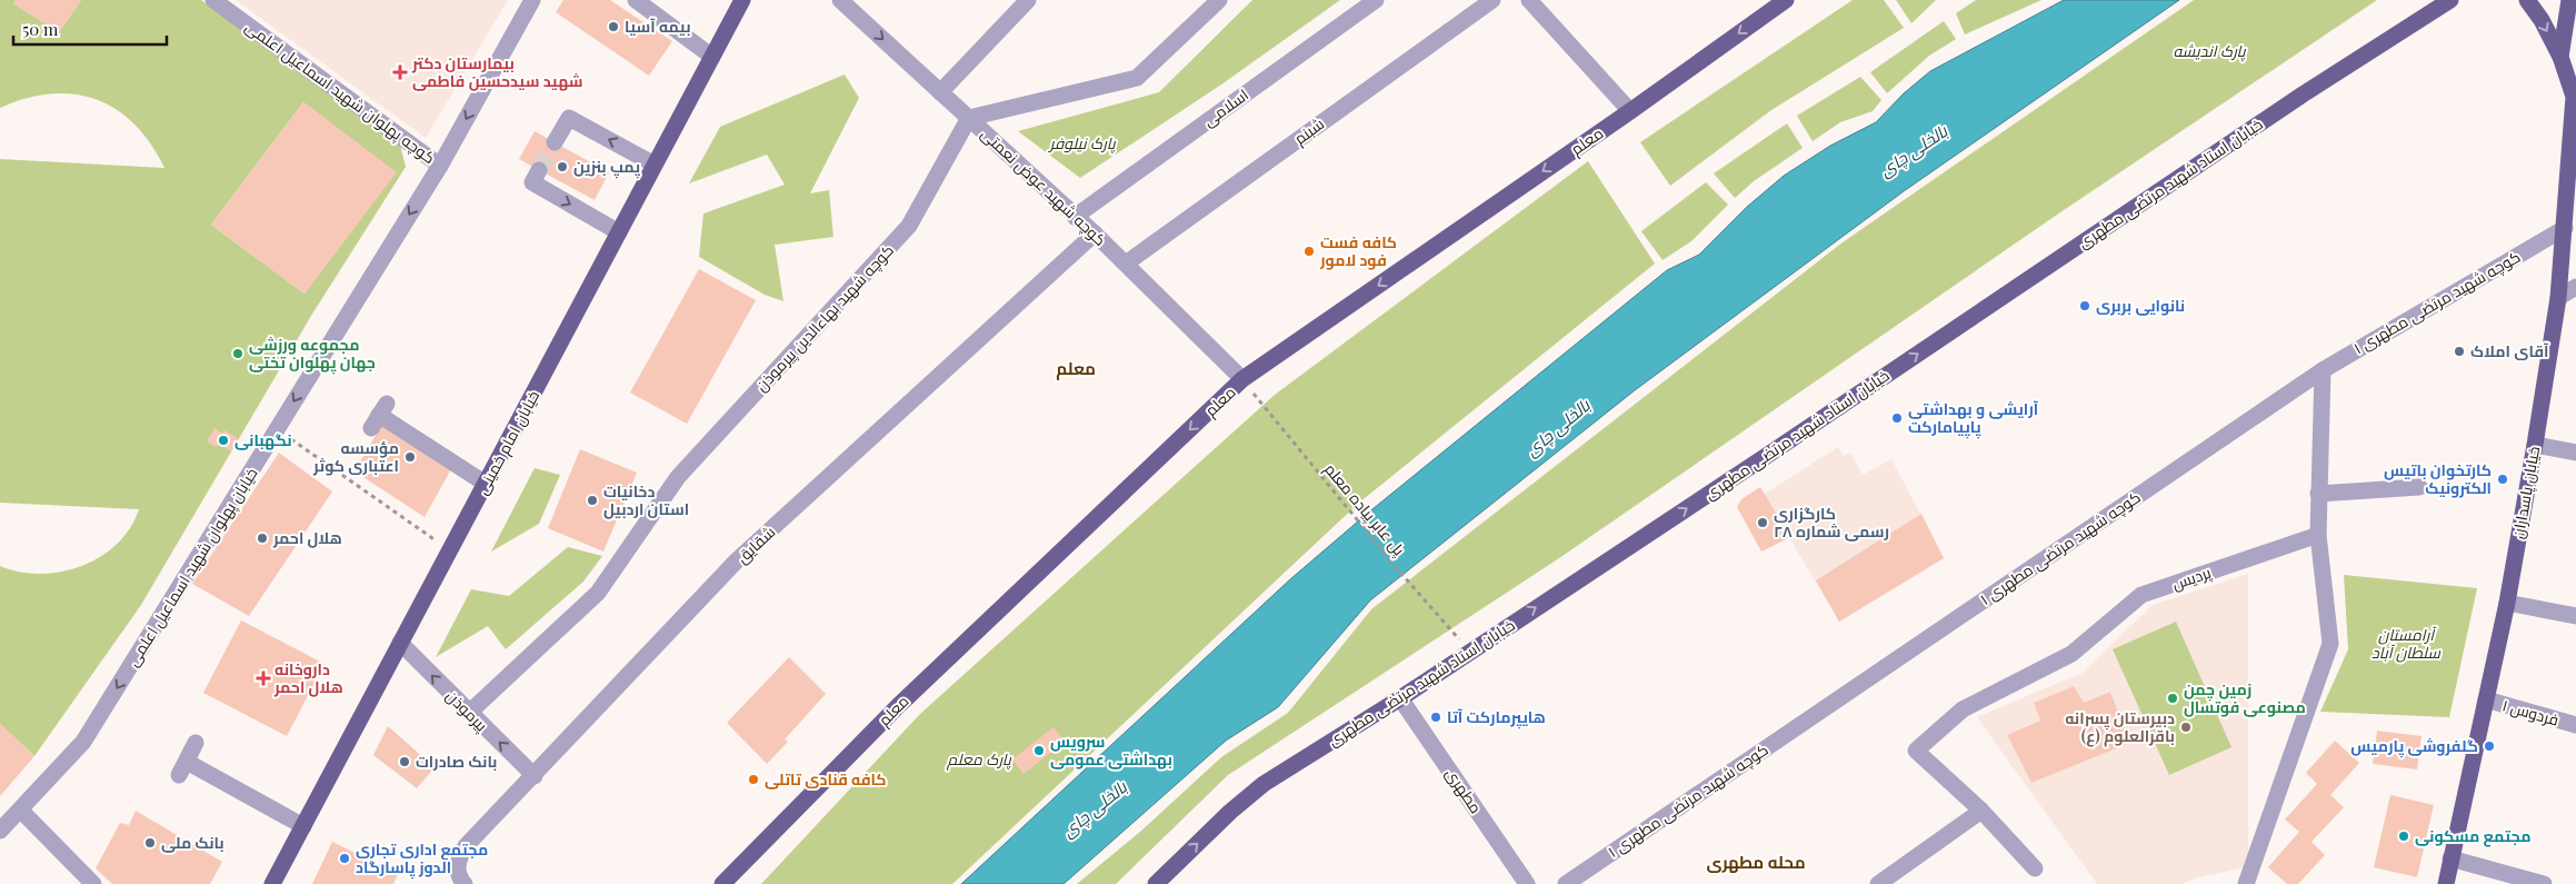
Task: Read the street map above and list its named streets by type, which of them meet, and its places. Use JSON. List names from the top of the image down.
{
  "streets": {
    "main road": [
      "معلم",
      "خیابان استاد شهید مرتضی مطهری",
      "خیابان امام خمینی",
      "خیابان پاسداران"
    ],
    "street": [
      "کوچه پهلوان شهید اسماعیل اعلمی",
      "اسلامی",
      "شبنم",
      "کوچه شهید عوض نعمتی",
      "کوچه شهید مرتضی مطهری ۱",
      "کوچه شهید بهاءالدین پیرموذن",
      "شقایق",
      "خیابان پهلوان شهید اسماعیل اعلمی",
      "پردیس",
      "پیرموذن",
      "فردوس ۱",
      "مطهری"
    ],
    "path": ["پل عابر پیاده معلم"]
  },
  "crossings": [
    ["کوچه پهلوان شهید اسماعیل اعلمی", "خیابان پهلوان شهید اسماعیل اعلمی"],
    ["اسلامی", "کوچه شهید عوض نعمتی"],
    ["شبنم", "کوچه شهید عوض نعمتی"],
    ["معلم", "کوچه شهید عوض نعمتی"],
    ["معلم", "پل عابر پیاده معلم"],
    ["خیابان استاد شهید مرتضی مطهری", "پل عابر پیاده معلم"],
    ["خیابان استاد شهید مرتضی مطهری", "مطهری"],
    ["کوچه شهید عوض نعمتی", "کوچه شهید بهاءالدین پیرموذن"],
    ["کوچه شهید عوض نعمتی", "پل عابر پیاده معلم"],
    ["کوچه شهید عوض نعمتی", "شقایق"],
    ["کوچه شهید مرتضی مطهری ۱", "خیابان پاسداران"],
    ["کوچه شهید بهاءالدین پیرموذن", "پیرموذن"],
    ["خیابان امام خمینی", "پیرموذن"],
    ["خیابان پاسداران", "فردوس ۱"],
    ["شقایق", "پیرموذن"]
  ],
  "one_way": [
    "معلم",
    "خیابان استاد شهید مرتضی مطهری",
    "خیابان پهلوان شهید اسماعیل اعلمی",
    "پیرموذن"
  ],
  "districts": ["معلم", "محله مطهری"],
  "water": ["بالخلی چای"],
  "parks": [
    "پارک اندیشه",
    "پارک نیلوفر",
    "آرامستان سلطان آباد",
    "پارک معلم"
  ],
  "places": {
    "other": [
      "بیمه آسیا",
      "پمپ بنزین",
      "کافه فست فود لامور",
      "نانوایی بربری",
      "آقای املاک",
      "مجموعه ورزشی جهان پهلوان تختی",
      "آرایشی و بهداشتی پاپیامارکت",
      "نگهبانی",
      "مؤسسه اعتباری کوثر",
      "کارتخوان باتیس الکترونیک",
      "دخانیات استان اردبیل",
      "کارگزاری رسمی شماره ۲۸",
      "هلال احمر",
      "زمین چمن مصنوعی فوتسال",
      "هایپرمارکت آتا",
      "دبیرستان پسرانه باقرالعلوم (ع)",
      "گلفروشی پارمیس",
      "سرویس بهداشتی عمومی",
      "بانک صادرات",
      "کافه قنادی تاتلی",
      "مجتمع مسکونی",
      "بانک ملی",
      "مجتمع اداری تجاری الدوز پاسارگاد"
    ],
    "health": ["بیمارستان دکتر شهید سیدحسین فاطمی", "داروخانه هلال احمر"]
  },
  "scale_bar": "50 m"
}
